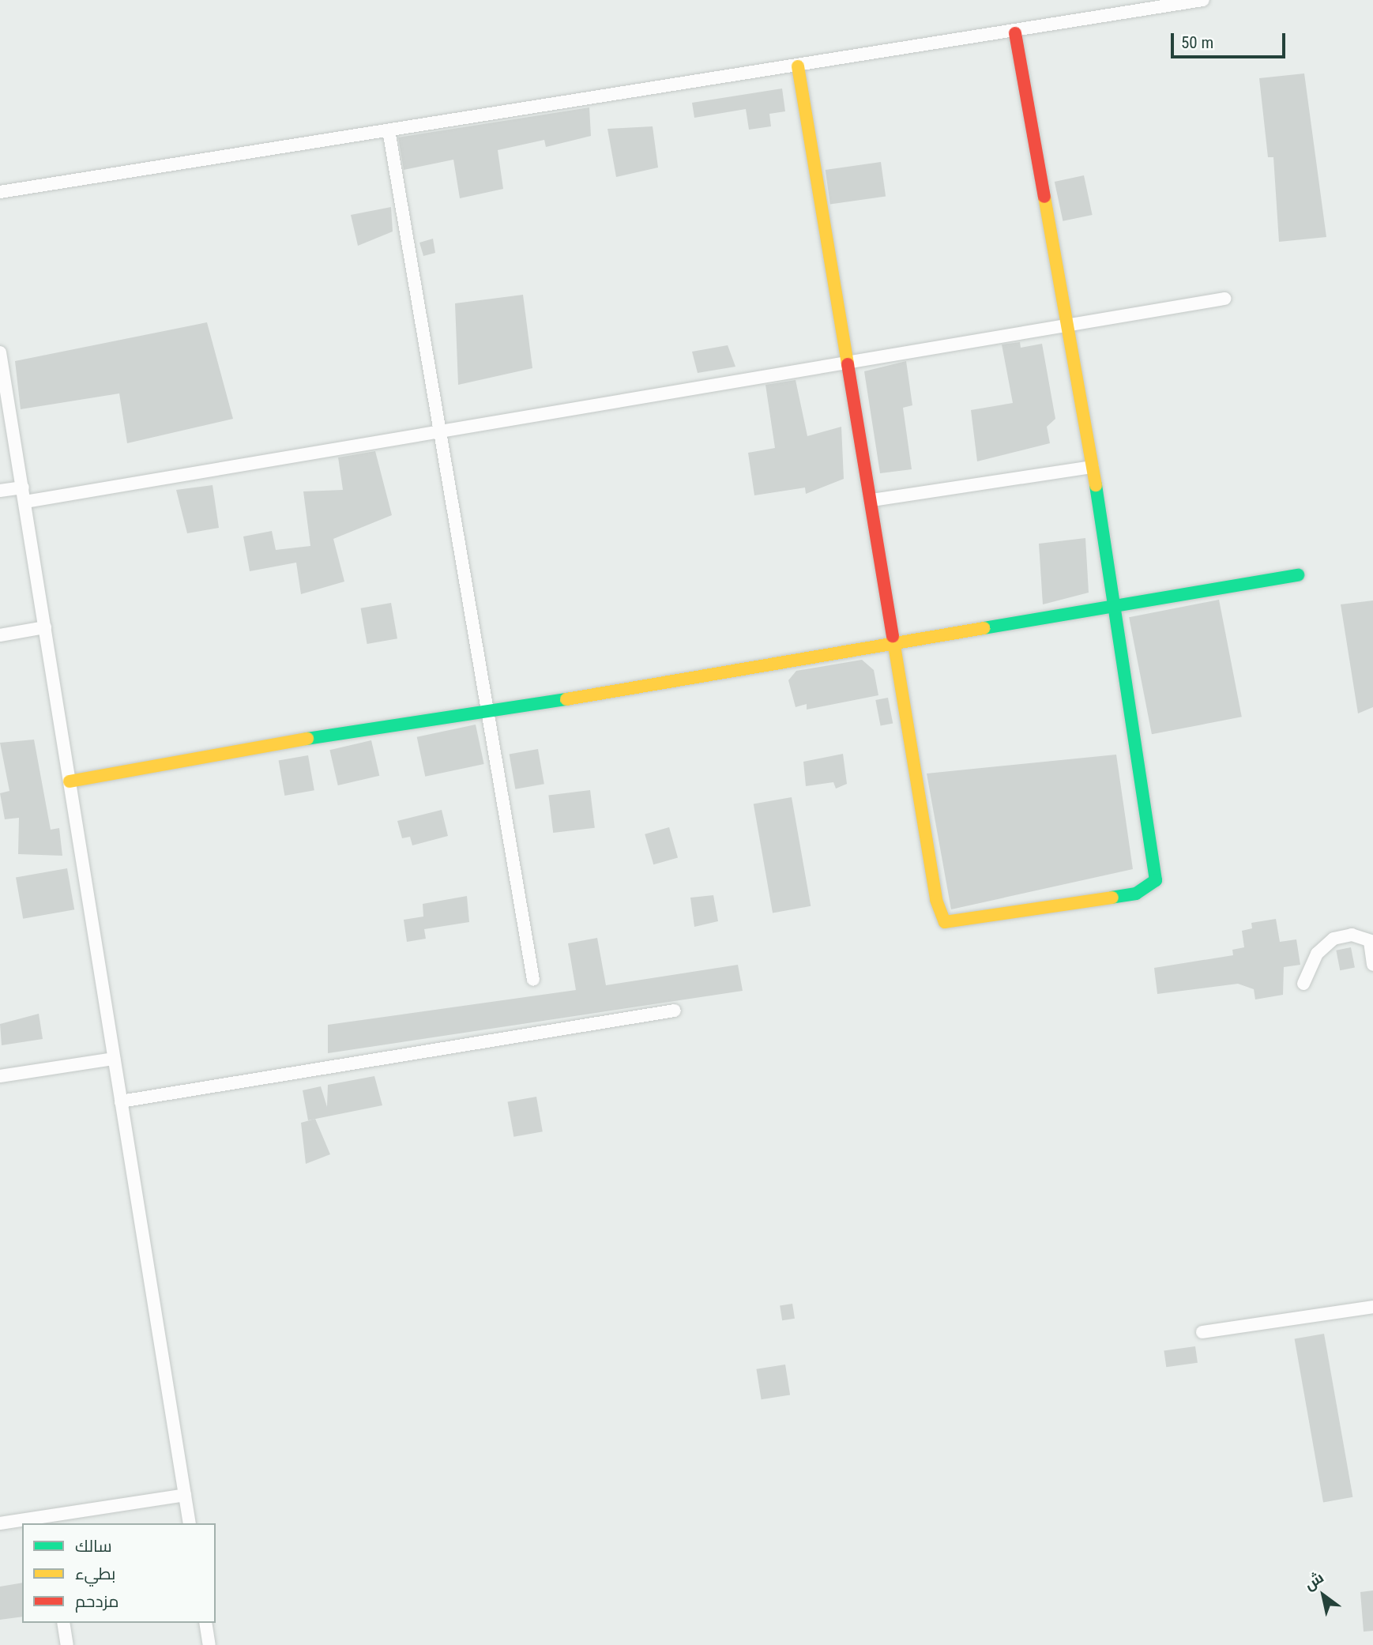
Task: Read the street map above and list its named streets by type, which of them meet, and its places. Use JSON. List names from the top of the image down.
{
  "legend": ["سالك", "بطيء", "مزدحم"],
  "scale_bar": "50 m",
  "north": "top left"
}
